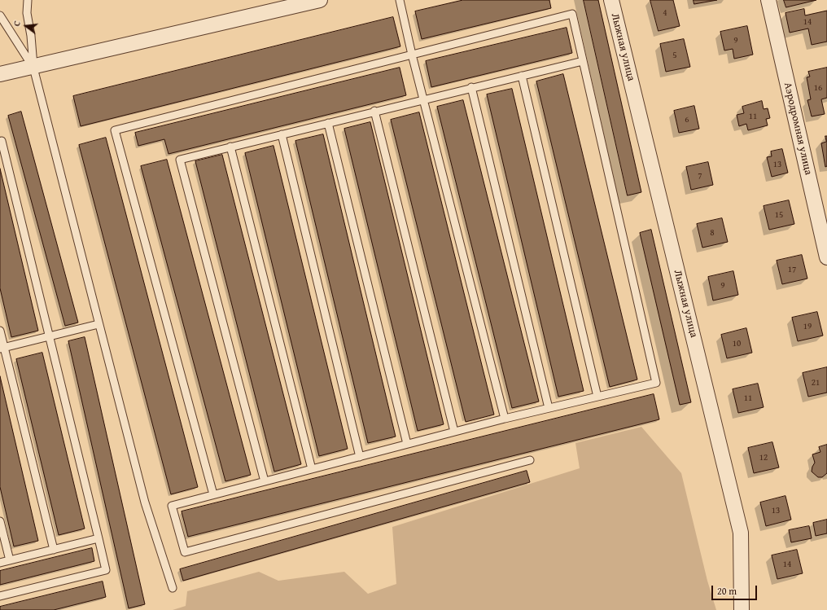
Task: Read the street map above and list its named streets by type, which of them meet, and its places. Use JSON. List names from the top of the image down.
{
  "streets": {
    "street": ["Лыжная улица", "Аэродромная улица"]
  },
  "house_numbers": [
    "4",
    "14",
    "9",
    "5",
    "16",
    "11",
    "6",
    "13",
    "7",
    "15",
    "8",
    "17",
    "9",
    "19",
    "10",
    "21",
    "11",
    "12",
    "13",
    "14"
  ],
  "scale_bar": "20 m",
  "north": "left"
}
